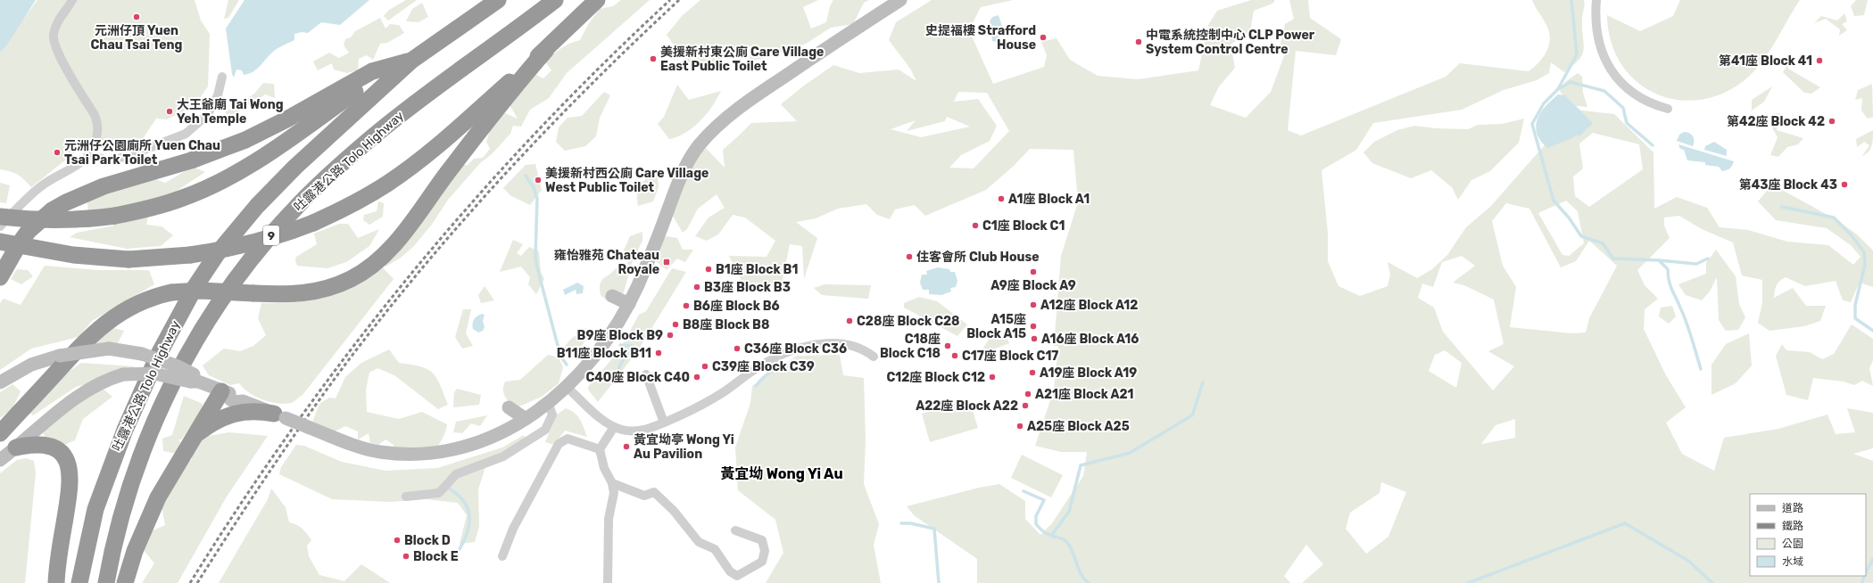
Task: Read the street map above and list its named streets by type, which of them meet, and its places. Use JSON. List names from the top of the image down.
{
  "streets": {
    "highway": ["吐露港公路 Tolo Highway", "9"]
  },
  "districts": ["黃宜坳 Wong Yi Au"],
  "places": {
    "other": [
      "元洲仔頂 Yuen Chau Tsai Teng",
      "史提福樓 Strafford House",
      "中電系統控制中心 CLP Power System Control Centre",
      "美援新村東公廁 Care Village East Public Toilet",
      "第41座 Block 41",
      "大王爺廟 Tai Wong Yeh Temple",
      "第42座 Block 42",
      "元洲仔公園廁所 Yuen Chau Tsai Park Toilet",
      "美援新村西公廁 Care Village West Public Toilet",
      "第43座 Block 43",
      "A1座 Block A1",
      "C1座 Block C1",
      "住客會所 Club House",
      "B1座 Block B1",
      "A9座 Block A9",
      "B3座 Block B3",
      "A12座 Block A12",
      "B6座 Block B6",
      "C28座 Block C28",
      "B8座 Block B8",
      "A15座 Block A15",
      "B9座 Block B9",
      "A16座 Block A16",
      "C18座 Block C18",
      "C36座 Block C36",
      "B11座 Block B11",
      "C17座 Block C17",
      "C39座 Block C39",
      "A19座 Block A19",
      "C40座 Block C40",
      "C12座 Block C12",
      "A21座 Block A21",
      "A22座 Block A22",
      "A25座 Block A25",
      "黃宜坳亭 Wong Yi Au Pavilion",
      "Block D",
      "Block E"
    ],
    "transit": ["雍怡雅苑 Chateau Royale"]
  },
  "legend": [
    "道路",
    "鐵路",
    "公園",
    "水域"
  ]
}
